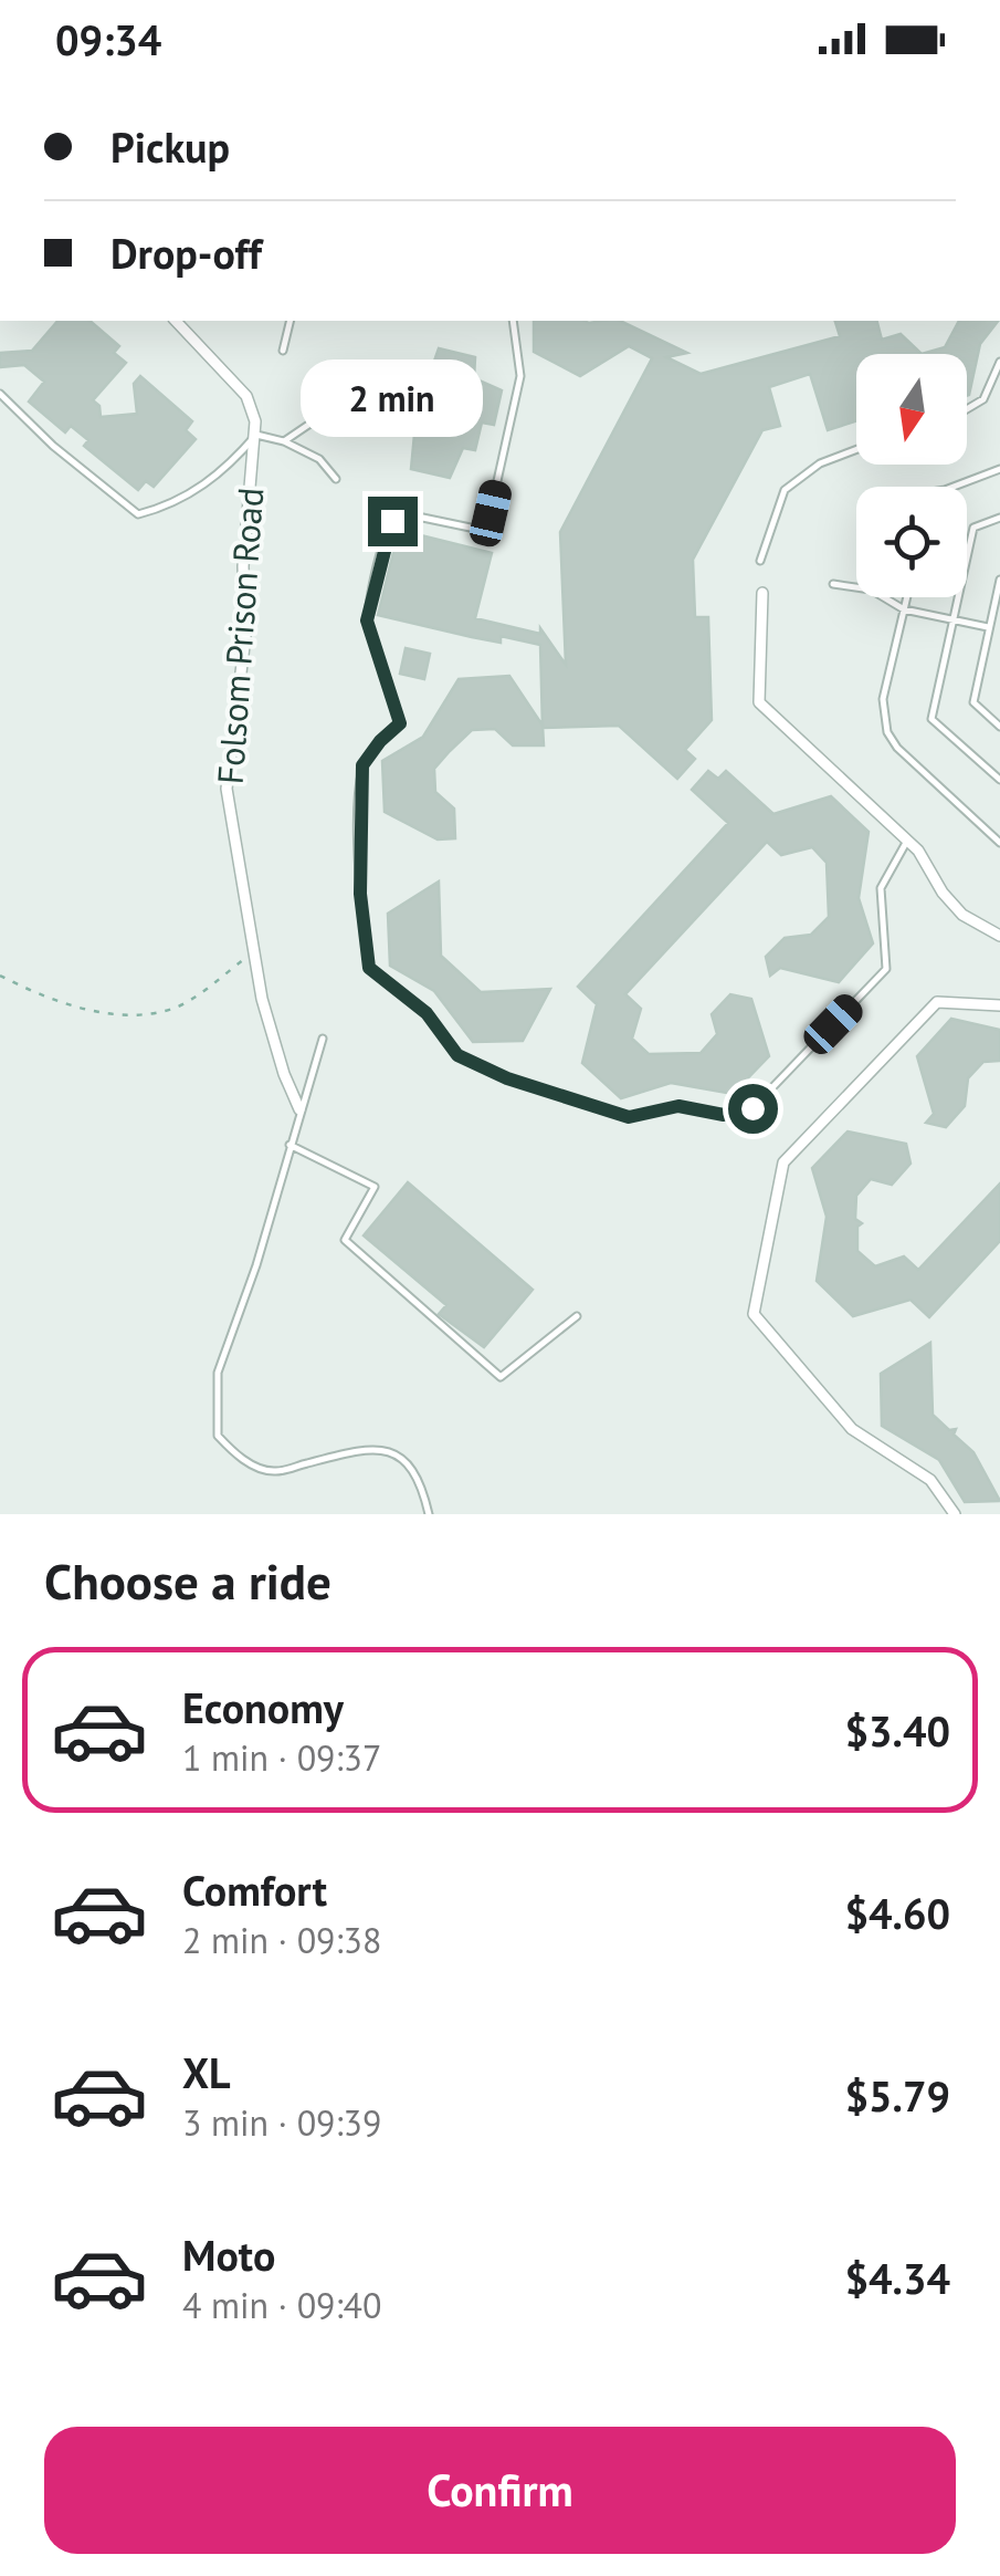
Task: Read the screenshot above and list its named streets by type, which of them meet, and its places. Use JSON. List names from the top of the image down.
{
  "streets": {
    "street": ["Folsom Prison Road"]
  },
  "north": "bottom",
  "page": {
    "status": "09:34",
    "banner": ["Pickup", "Drop-off"],
    "bubble": "2 min",
    "heading": "Choose a ride",
    "list": [
      {
        "name": "Economy",
        "note": "1 min · 09:37",
        "value": "$3.40"
      },
      {
        "name": "Comfort",
        "note": "2 min · 09:38",
        "value": "$4.60"
      },
      {
        "name": "XL",
        "note": "3 min · 09:39",
        "value": "$5.79"
      },
      {
        "name": "Moto",
        "note": "4 min · 09:40",
        "value": "$4.34"
      }
    ],
    "buttons": "Confirm"
  }
}
